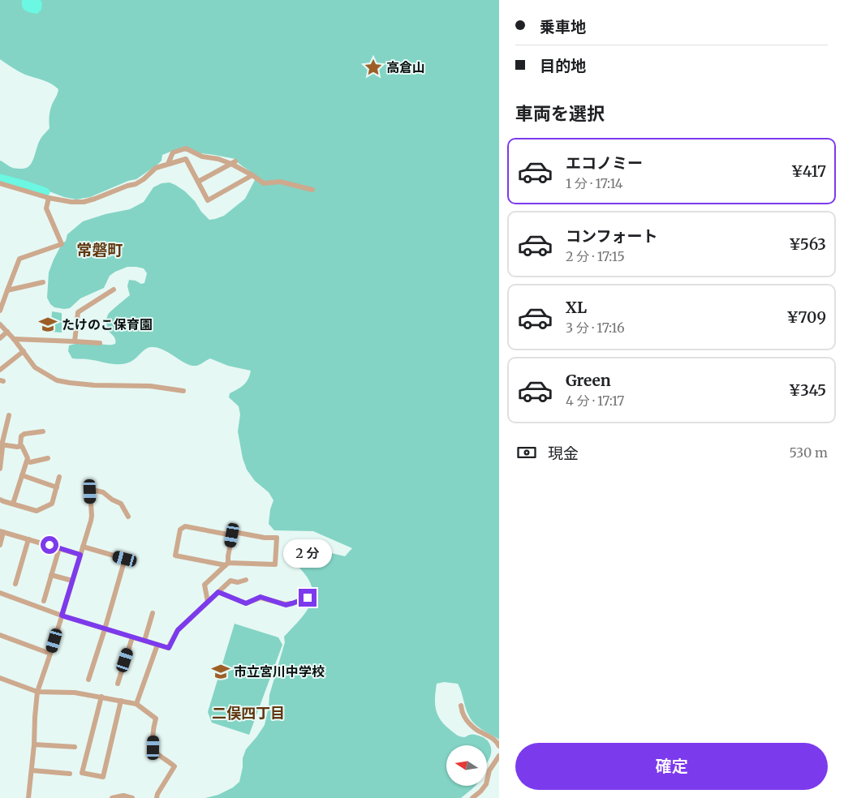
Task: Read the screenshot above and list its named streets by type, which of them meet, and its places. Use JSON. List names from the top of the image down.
{
  "districts": ["常磐町", "二俣四丁目"],
  "places": {
    "place": ["高倉山"],
    "school or university": ["たけのこ保育園", "市立宮川中学校"]
  },
  "north": "left",
  "page": {
    "banner": ["乗車地", "目的地"],
    "heading": "車両を選択",
    "list": [
      {
        "name": "エコノミー",
        "note": "1 分 · 17:14",
        "value": "¥417"
      },
      {
        "name": "コンフォート",
        "note": "2 分 · 17:15",
        "value": "¥563"
      },
      {
        "name": "XL",
        "note": "3 分 · 17:16",
        "value": "¥709"
      },
      {
        "name": "Green",
        "note": "4 分 · 17:17",
        "value": "¥345"
      }
    ],
    "pay": ["現金", "530 m"],
    "bubble": "2 分",
    "buttons": "確定"
  }
}
